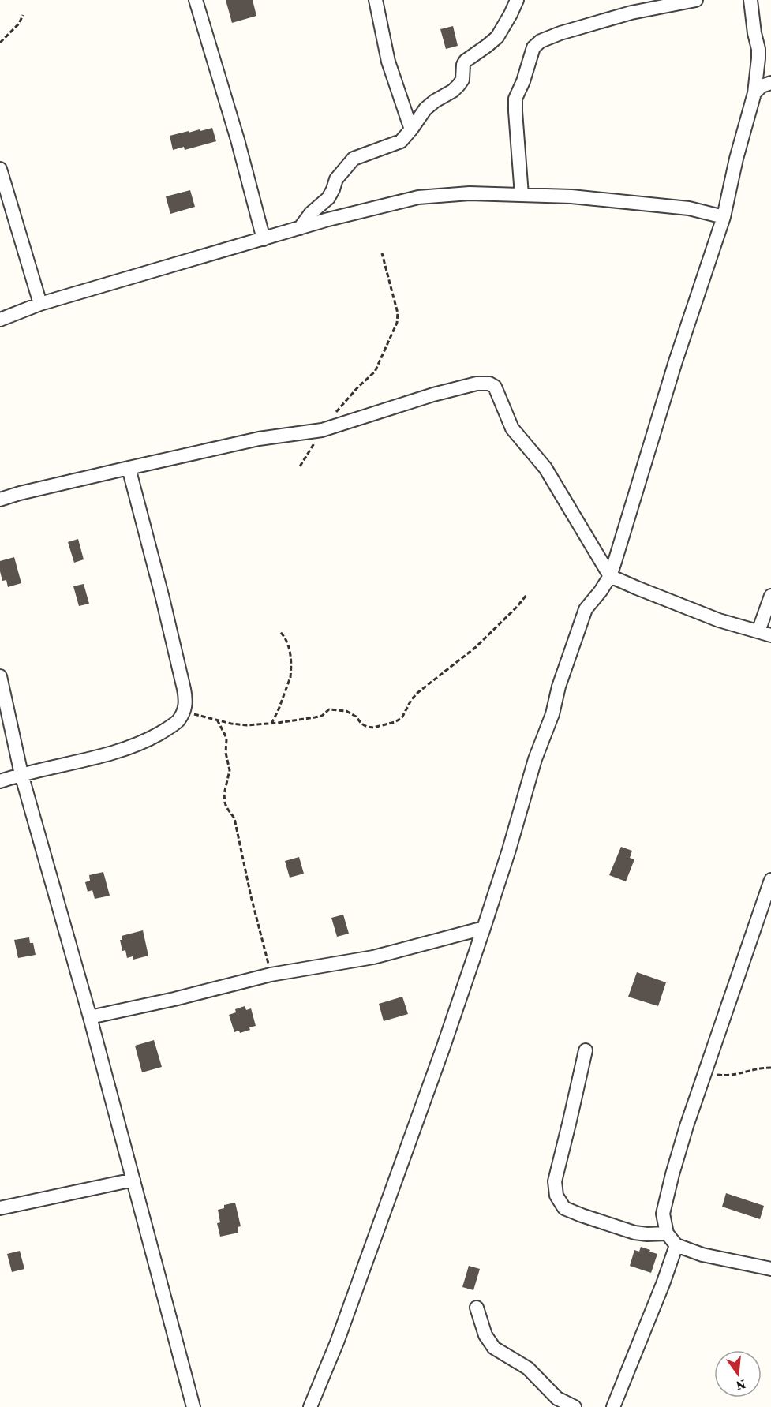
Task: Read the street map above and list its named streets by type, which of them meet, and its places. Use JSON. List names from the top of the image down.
{
  "north": "bottom"
}
